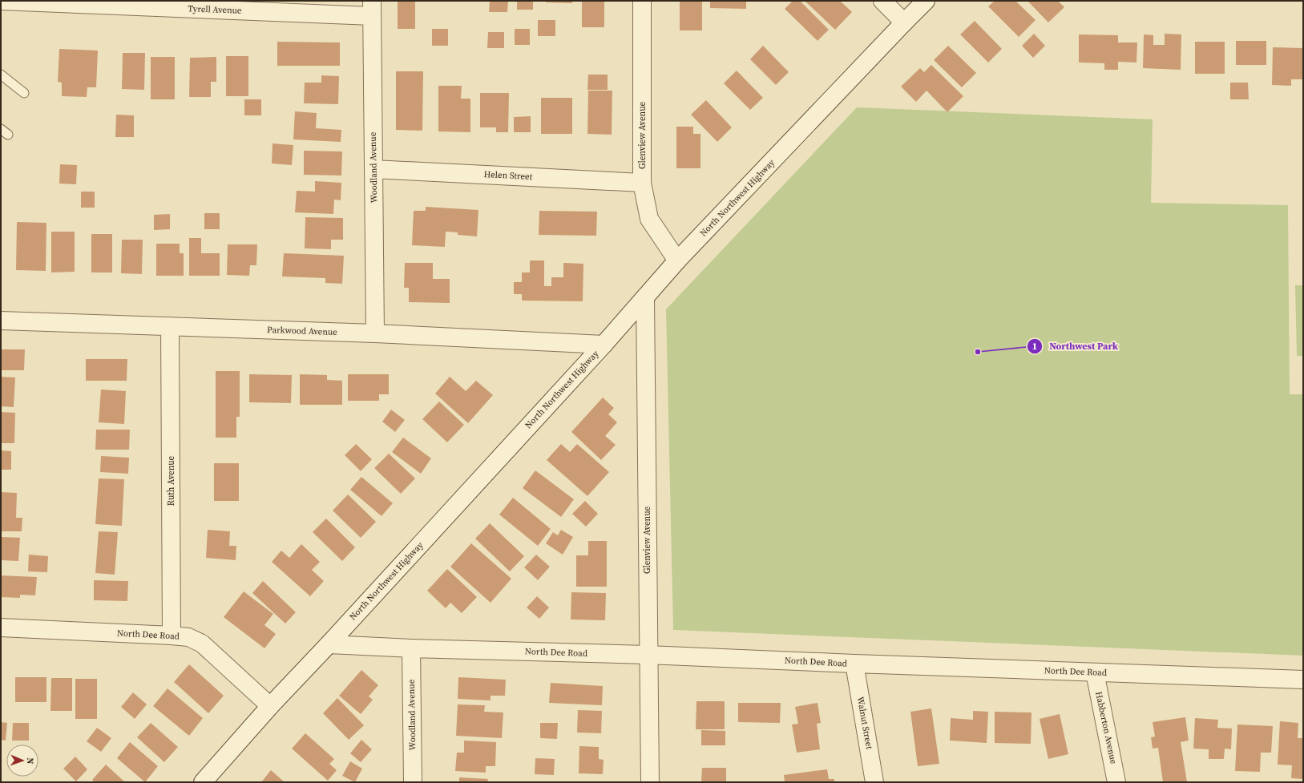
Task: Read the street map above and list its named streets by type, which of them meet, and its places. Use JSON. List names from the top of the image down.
{
  "streets": {
    "street": [
      "Tyrell Avenue",
      "Glenview Avenue",
      "Woodland Avenue",
      "Helen Street",
      "North Northwest Highway",
      "Parkwood Avenue",
      "Ruth Avenue",
      "North Dee Road",
      "Walnut Street",
      "Habberton Avenue"
    ]
  },
  "crossings": [
    ["Tyrell Avenue", "Woodland Avenue"],
    ["Glenview Avenue", "Helen Street"],
    ["Glenview Avenue", "North Northwest Highway"],
    ["Glenview Avenue", "North Dee Road"],
    ["Woodland Avenue", "Helen Street"],
    ["Woodland Avenue", "Parkwood Avenue"],
    ["Woodland Avenue", "North Dee Road"],
    ["North Northwest Highway", "Parkwood Avenue"],
    ["North Northwest Highway", "North Dee Road"],
    ["Parkwood Avenue", "Ruth Avenue"],
    ["Ruth Avenue", "North Dee Road"],
    ["North Dee Road", "Walnut Street"],
    ["North Dee Road", "Habberton Avenue"]
  ],
  "places": ["Northwest Park"],
  "north": "right"
}
